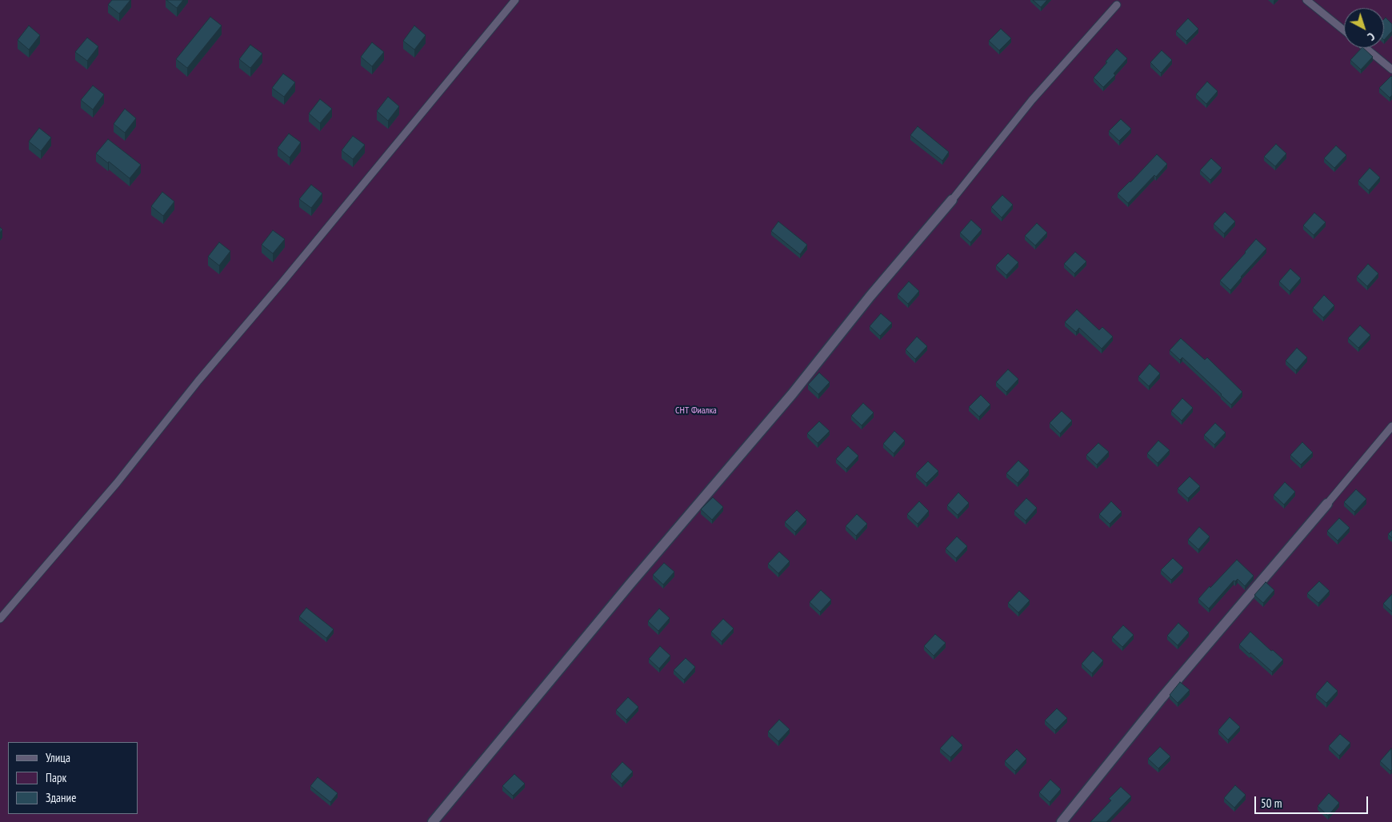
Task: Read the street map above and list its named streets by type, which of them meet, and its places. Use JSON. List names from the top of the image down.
{
  "parks": ["СНТ Фиалка"],
  "legend": ["Улица", "Парк", "Здание"],
  "scale_bar": "50 m",
  "north": "bottom right"
}
